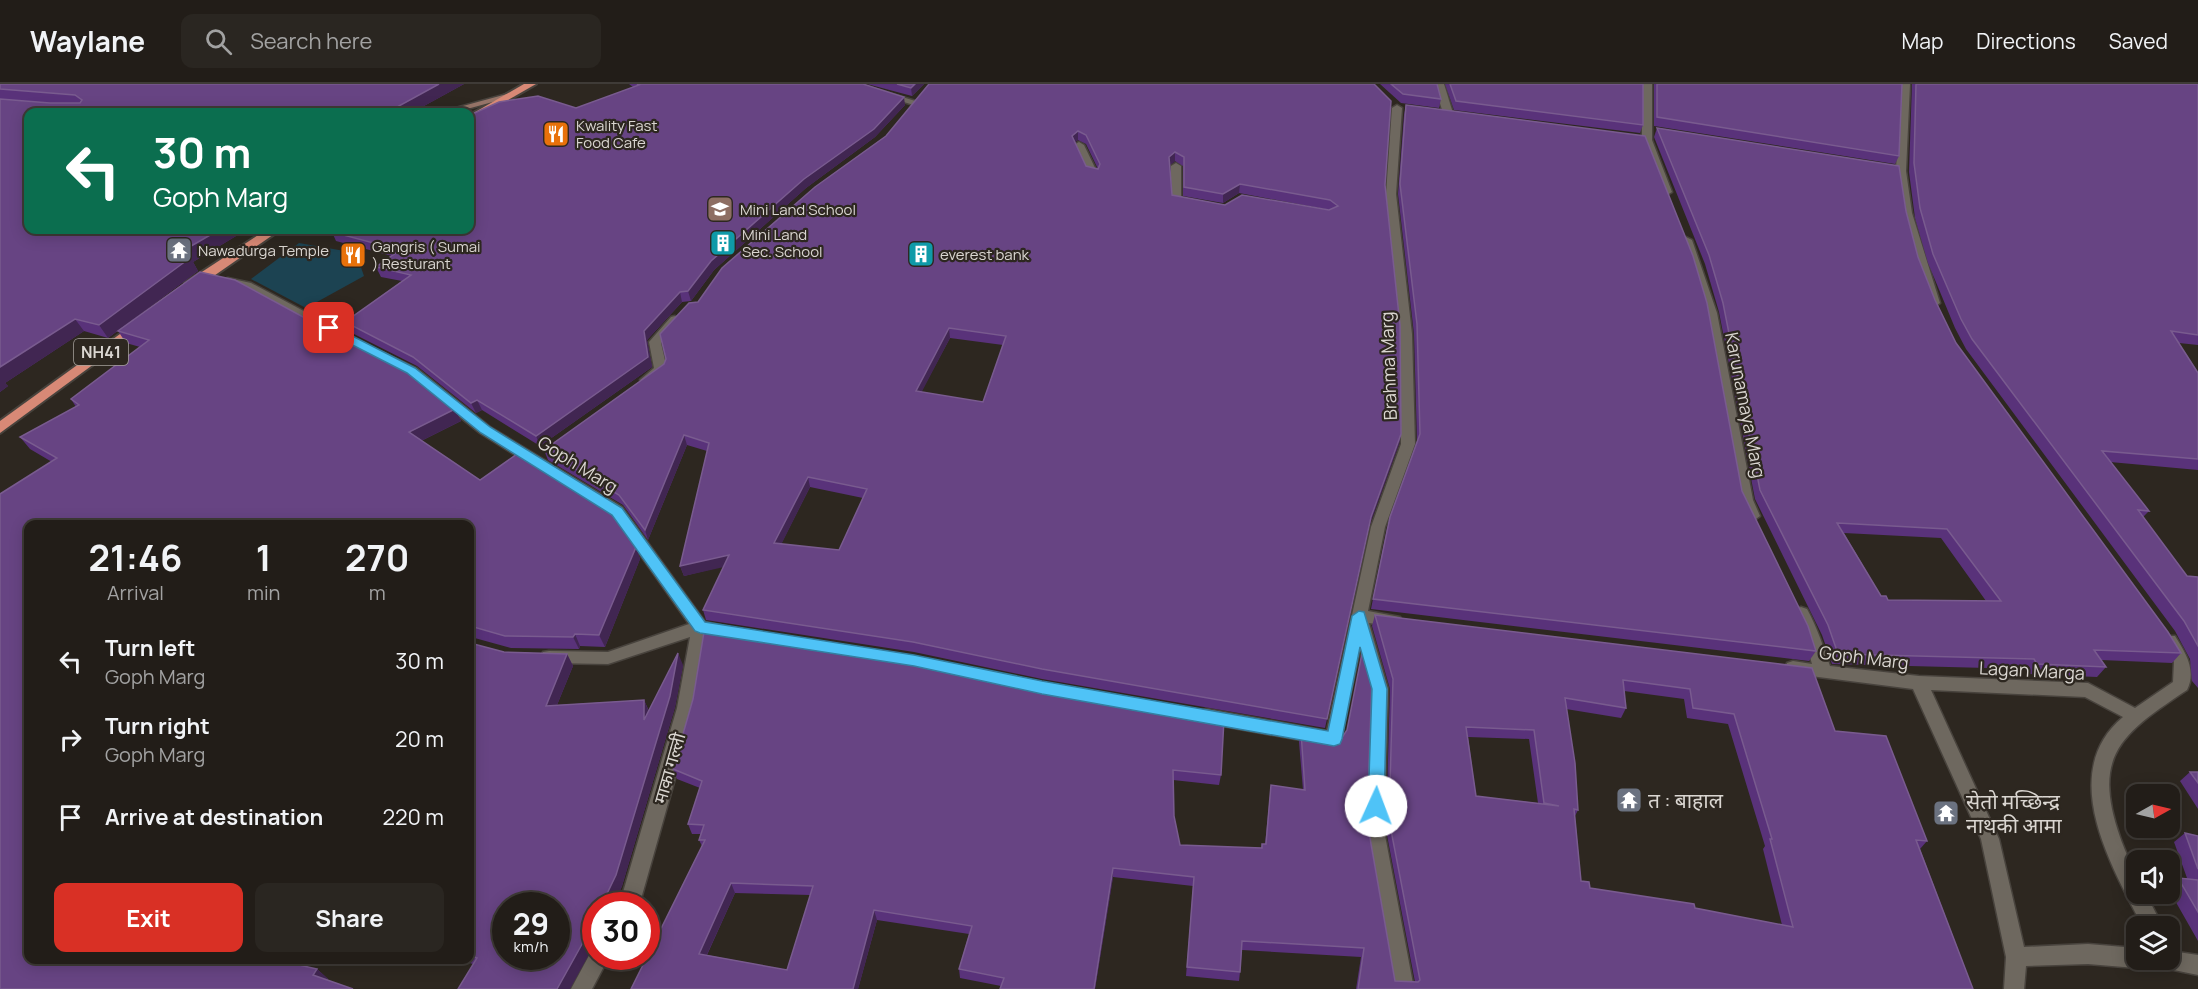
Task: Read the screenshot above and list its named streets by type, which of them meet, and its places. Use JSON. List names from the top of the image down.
{
  "streets": {
    "highway": ["NH41"],
    "street": [
      "Brahma Marg",
      "Karunamaya Marg",
      "Goph Marg",
      "Lagan Marga",
      "माका गल्ली"
    ]
  },
  "crossings": [
    ["Goph Marg", "Lagan Marga"],
    ["Goph Marg", "माका गल्ली"]
  ],
  "places": {
    "restaurant": ["Kwality Fast Food Cafe", "Gangris ( Sumai ) Resturant"],
    "school or university": ["Mini Land School"],
    "building": ["Mini Land Sec. School", "everest bank"],
    "temple": ["Nawadurga Temple", "त : बाहाल", "सेतो मच्छिन्द्र नाथकी आमा"]
  },
  "north": "right",
  "page": {
    "header": "Waylane",
    "search": "Search here",
    "nav": ["Map", "Directions", "Saved"],
    "turn": ["30 m", "Goph Marg"],
    "eta": [
      "21:46",
      "Arrival",
      "1",
      "min",
      "270",
      "m"
    ],
    "list": [
      {
        "name": "Turn left",
        "note": "Goph Marg",
        "value": "30 m"
      },
      {
        "name": "Turn right",
        "note": "Goph Marg",
        "value": "20 m"
      },
      {
        "name": "Arrive at destination",
        "value": "220 m"
      }
    ],
    "buttons": ["Exit", "Share"],
    "speed": "29 km/h",
    "limit": "30"
  }
}
